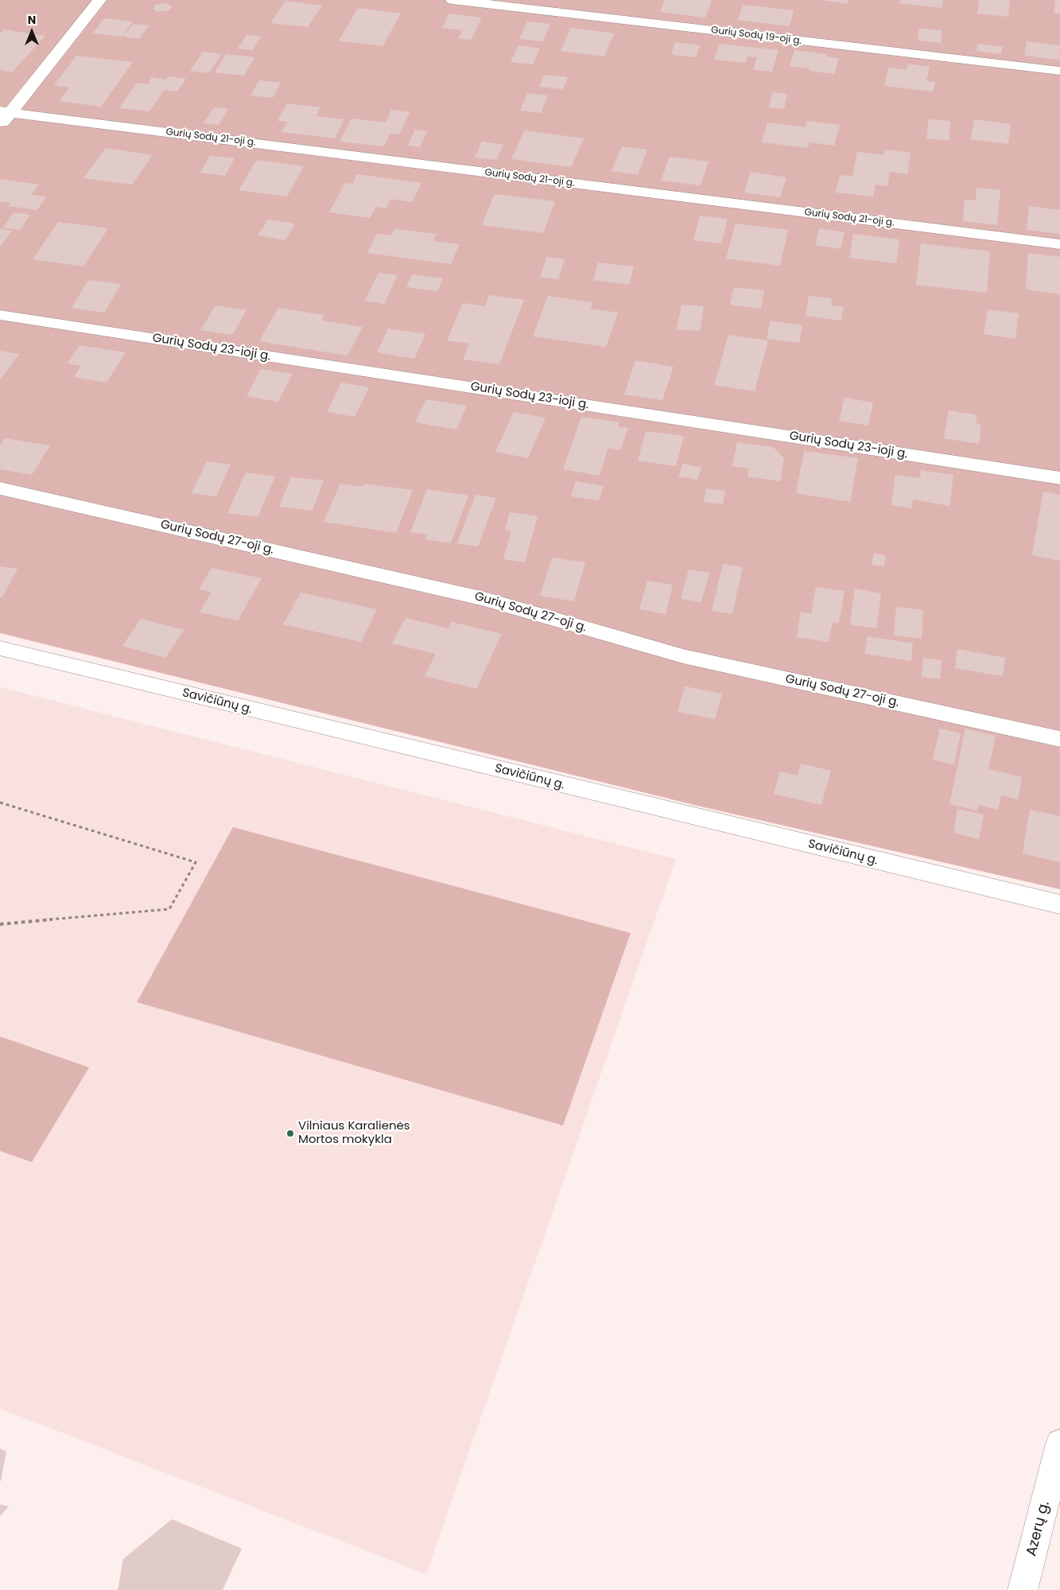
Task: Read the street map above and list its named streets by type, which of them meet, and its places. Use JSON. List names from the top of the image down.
{
  "streets": {
    "street": [
      "Gurių Sodų 19-oji g.",
      "Gurių Sodų 21-oji g.",
      "Gurių Sodų 23-ioji g.",
      "Gurių Sodų 27-oji g.",
      "Savičiūnų g.",
      "Azerų g."
    ]
  },
  "places": ["Vilniaus Karalienės Mortos mokykla"],
  "north": "top"
}
